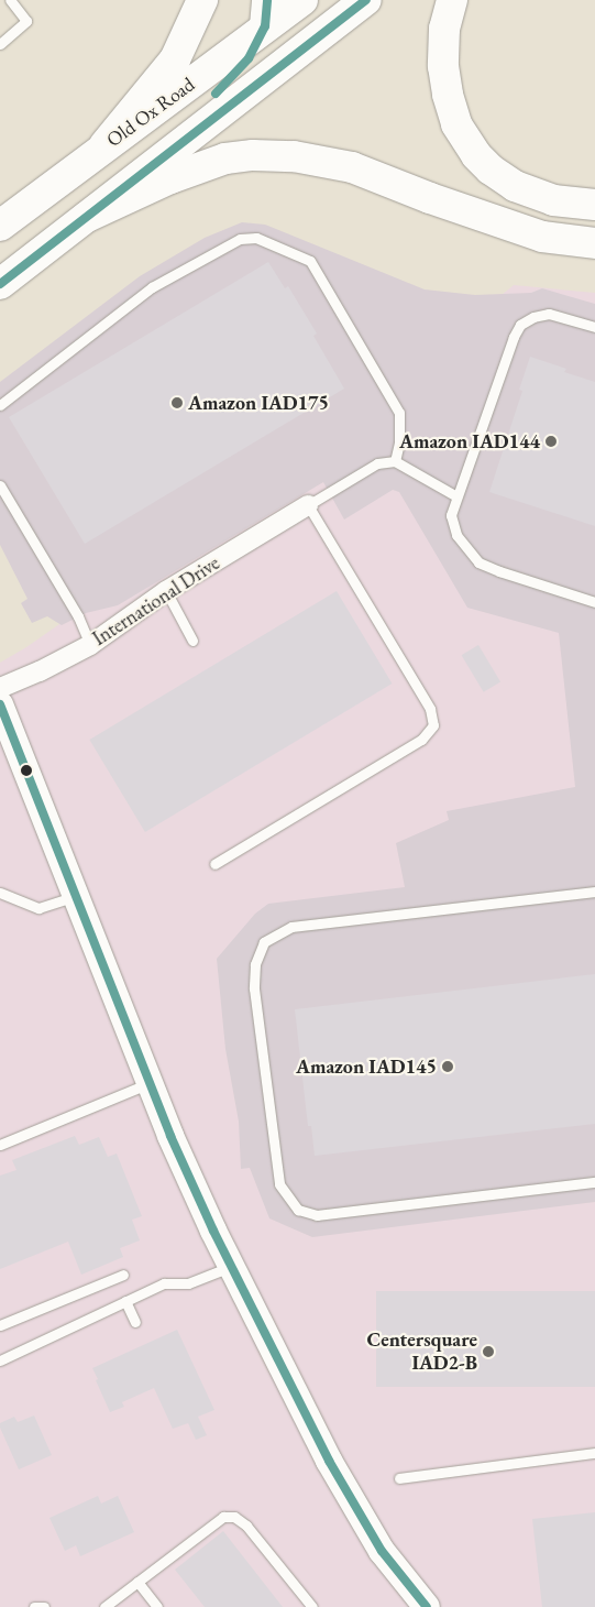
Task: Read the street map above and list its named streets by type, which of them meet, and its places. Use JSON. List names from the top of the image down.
{
  "streets": {
    "main road": ["Old Ox Road"],
    "street": ["International Drive"]
  },
  "places": [
    "Amazon IAD175",
    "Amazon IAD144",
    "Amazon IAD145",
    "Centersquare IAD2-B"
  ]
}
